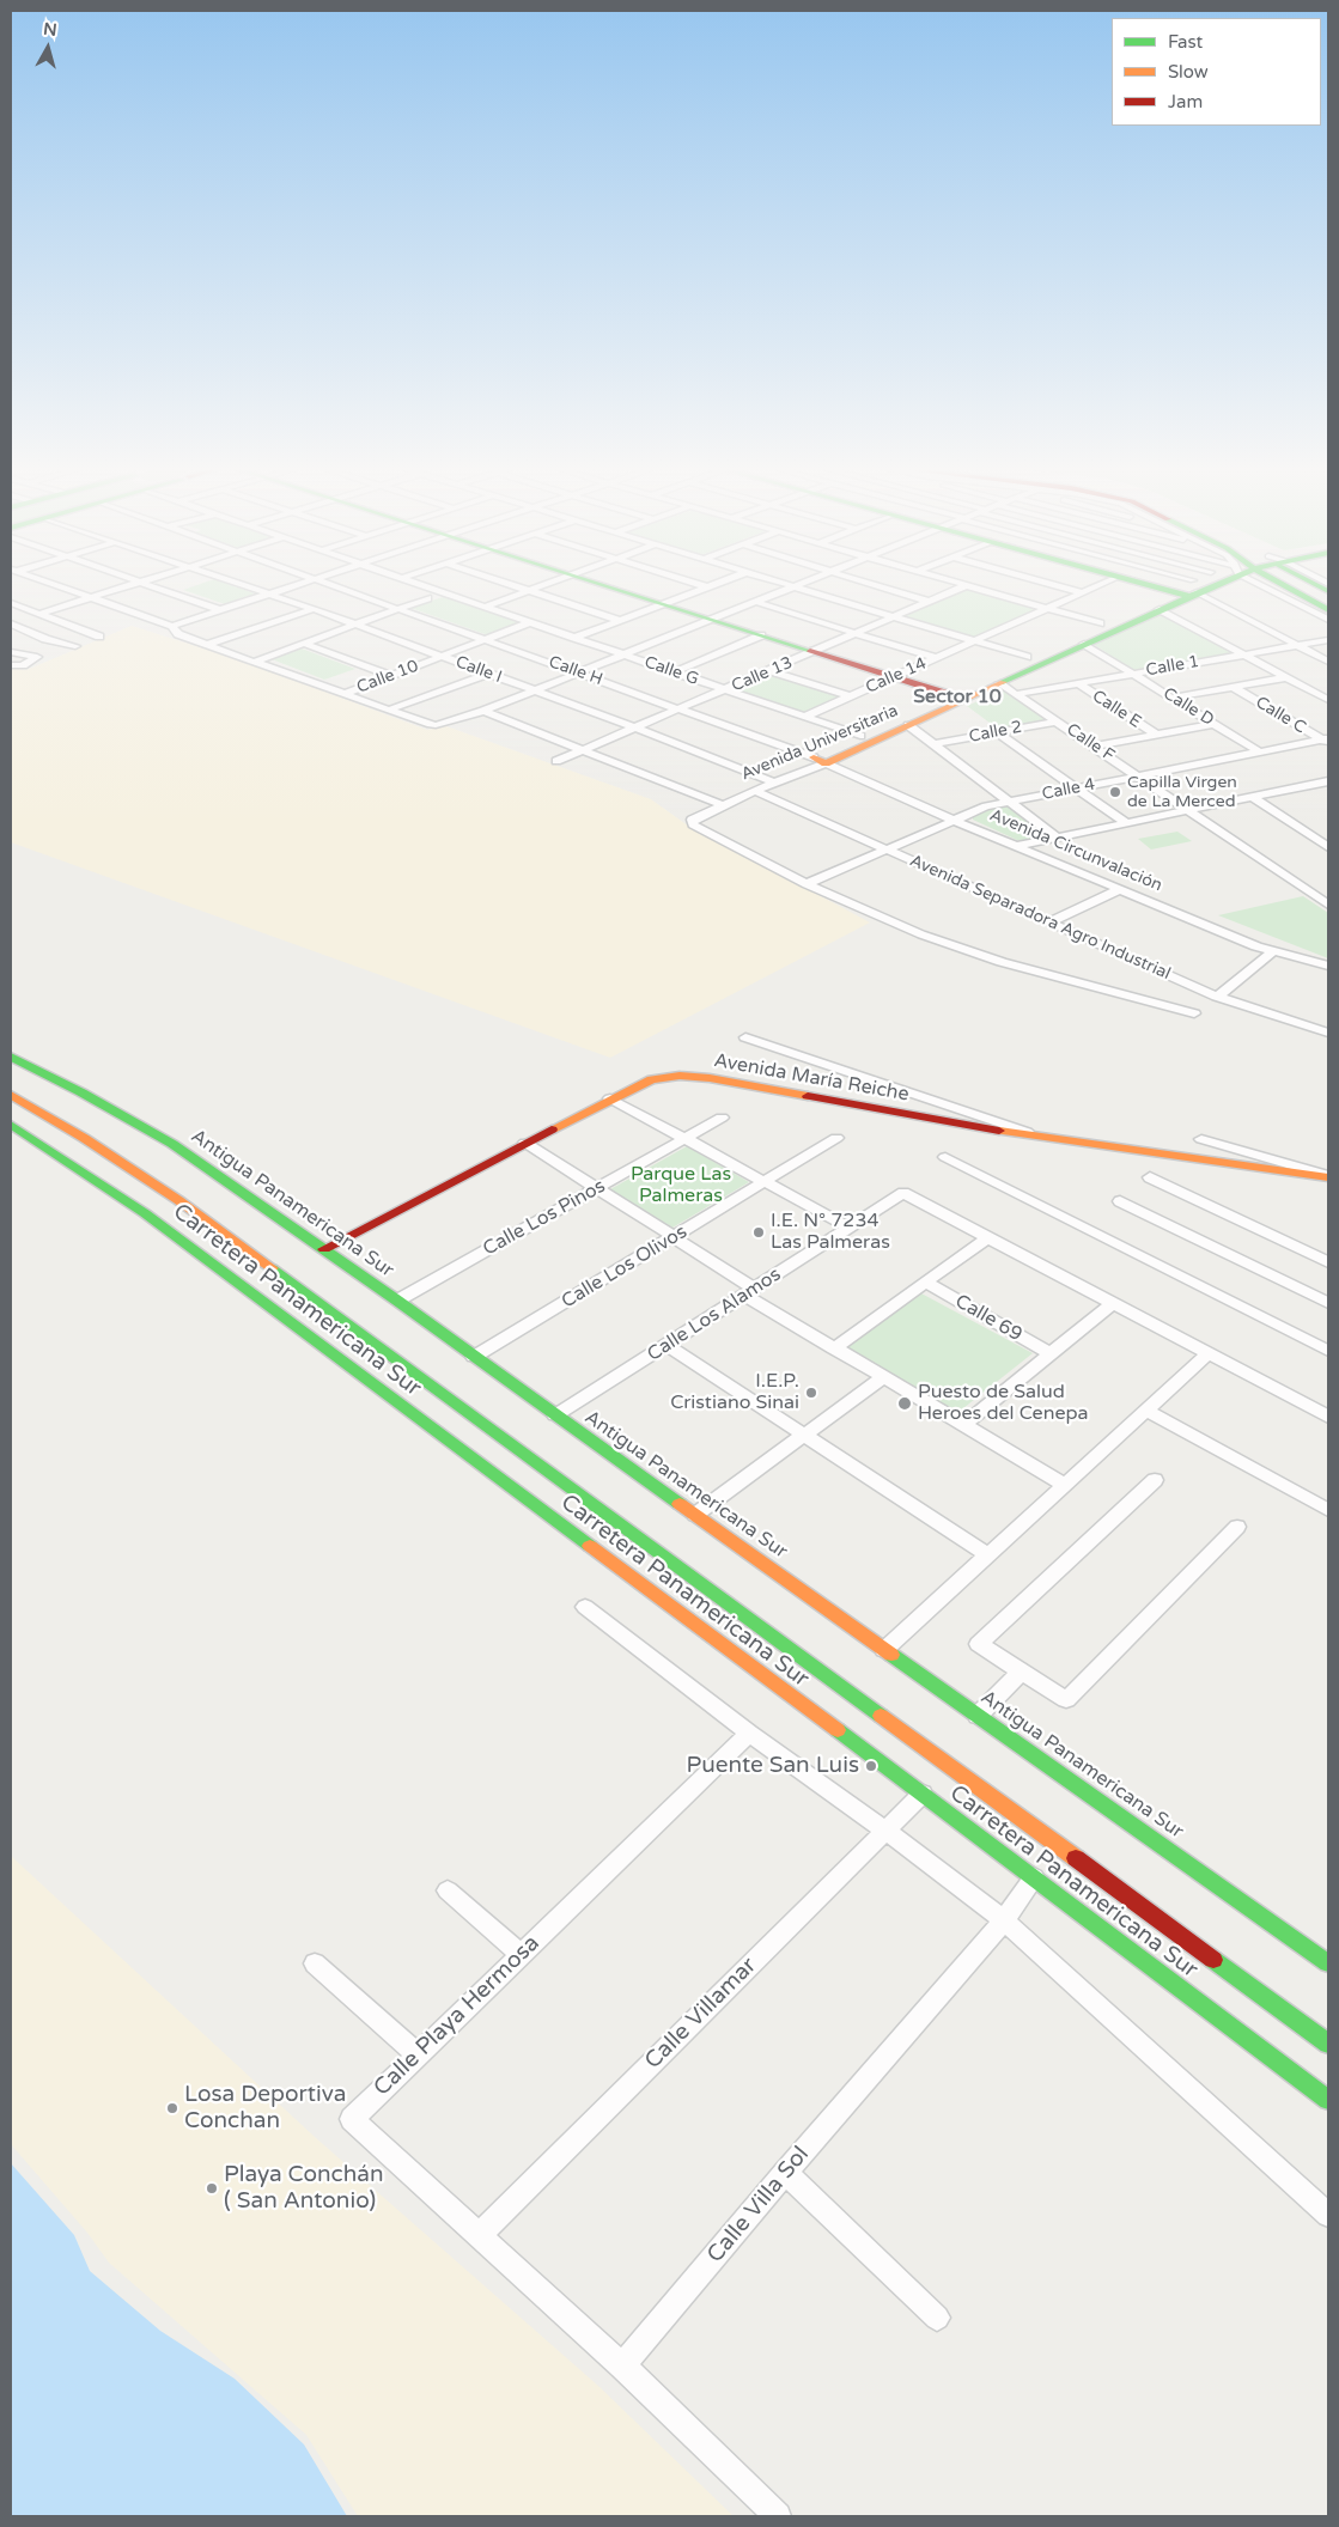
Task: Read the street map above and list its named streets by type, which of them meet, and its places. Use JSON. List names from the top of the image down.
{
  "streets": {
    "main road": [
      "Avenida Universitaria",
      "Avenida María Reiche",
      "Antigua Panamericana Sur",
      "Carretera Panamericana Sur"
    ],
    "street": [
      "Calle 1",
      "Calle I",
      "Calle H",
      "Calle G",
      "Calle 13",
      "Calle 14",
      "Calle 10",
      "Calle D",
      "Calle E",
      "Calle C",
      "Calle 2",
      "Calle F",
      "Calle 4",
      "Avenida Circunvalación",
      "Avenida Separadora Agro Industrial",
      "Calle Los Pinos",
      "Calle Los Olivos",
      "Calle Los Alamos",
      "Calle 69",
      "Calle Villamar",
      "Calle Playa Hermosa",
      "Calle Villa Sol"
    ]
  },
  "crossings": [
    ["Calle 1", "Calle D"],
    ["Calle 1", "Calle E"],
    ["Calle 1", "Calle F"],
    ["Calle I", "Calle 13"],
    ["Calle I", "Calle 10"],
    ["Calle I", "Avenida Universitaria"],
    ["Calle H", "Calle 13"],
    ["Calle H", "Calle 10"],
    ["Calle H", "Avenida Universitaria"],
    ["Calle H", "Avenida Circunvalación"],
    ["Calle G", "Calle 13"],
    ["Calle G", "Calle 14"],
    ["Calle G", "Calle 10"],
    ["Calle G", "Avenida Universitaria"],
    ["Calle D", "Avenida Universitaria"],
    ["Calle D", "Calle 4"],
    ["Calle C", "Calle 4"],
    ["Calle 2", "Calle F"],
    ["Avenida Universitaria", "Calle F"],
    ["Avenida Universitaria", "Calle 4"],
    ["Avenida Universitaria", "Avenida Circunvalación"],
    ["Avenida Universitaria", "Avenida Separadora Agro Industrial"],
    ["Calle F", "Calle 4"],
    ["Calle 4", "Avenida Circunvalación"],
    ["Calle 4", "Avenida Separadora Agro Industrial"],
    ["Avenida María Reiche", "Antigua Panamericana Sur"],
    ["Antigua Panamericana Sur", "Calle Los Pinos"],
    ["Antigua Panamericana Sur", "Calle Los Olivos"],
    ["Antigua Panamericana Sur", "Calle Los Alamos"],
    ["Carretera Panamericana Sur", "Calle Villamar"],
    ["Carretera Panamericana Sur", "Calle Villa Sol"],
    ["Calle Villamar", "Calle Playa Hermosa"],
    ["Calle Playa Hermosa", "Calle Villa Sol"]
  ],
  "districts": ["Sector 10"],
  "parks": ["Parque Las Palmeras"],
  "places": [
    "Capilla Virgen de La Merced",
    "I.E. N° 7234 Las Palmeras",
    "I.E.P. Cristiano Sinai",
    "Puesto de Salud Heroes del Cenepa",
    "Puente San Luis",
    "Losa Deportiva Conchan",
    "Playa Conchán ( San Antonio)"
  ],
  "legend": ["Fast", "Slow", "Jam"],
  "north": "top"
}
